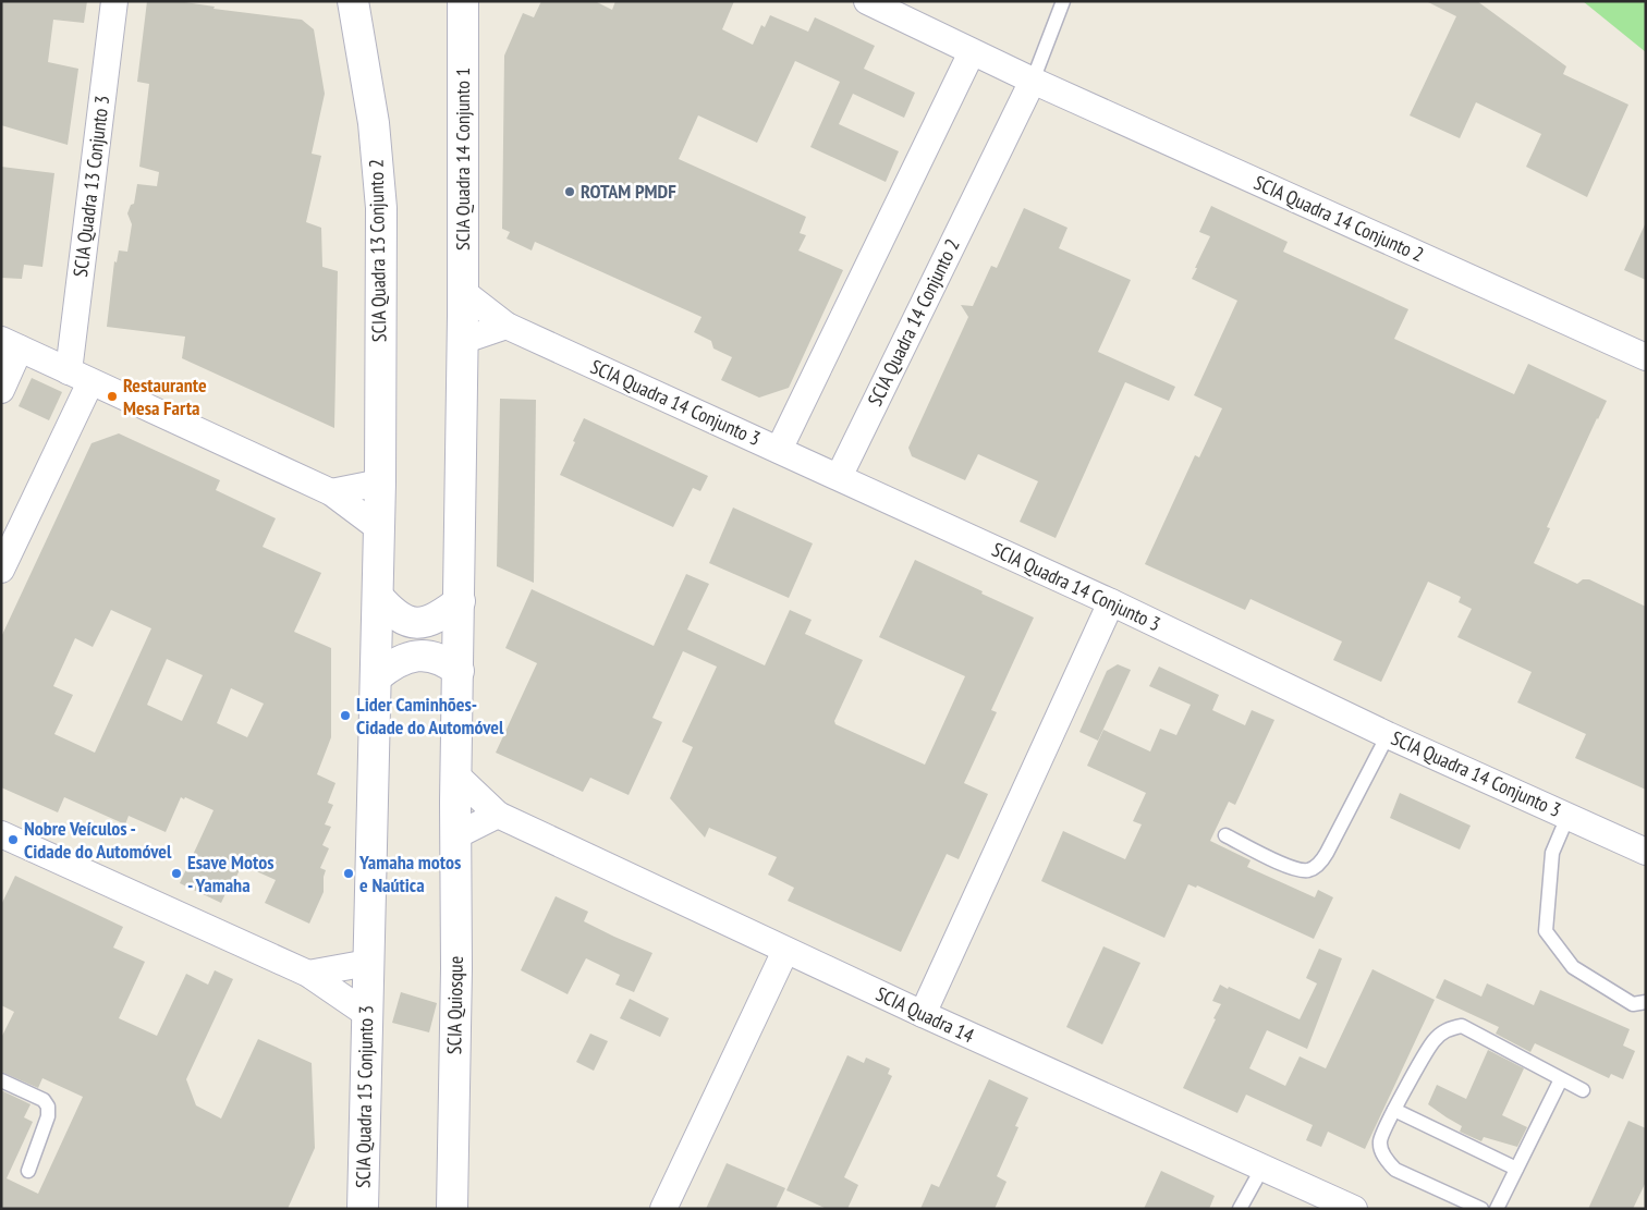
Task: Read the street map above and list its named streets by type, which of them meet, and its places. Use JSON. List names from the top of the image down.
{
  "streets": {
    "main road": [
      "SCIA Quadra 14 Conjunto 1",
      "SCIA Quadra 13 Conjunto 2",
      "SCIA Quiosque",
      "SCIA Quadra 15 Conjunto 3"
    ],
    "street": [
      "SCIA Quadra 13 Conjunto 3",
      "SCIA Quadra 14 Conjunto 2",
      "SCIA Quadra 14 Conjunto 3",
      "SCIA Quadra 14"
    ]
  },
  "crossings": [
    ["SCIA Quadra 14 Conjunto 1", "SCIA Quadra 14 Conjunto 3"],
    ["SCIA Quadra 14 Conjunto 2", "SCIA Quadra 14 Conjunto 3"],
    ["SCIA Quadra 13 Conjunto 2", "SCIA Quadra 15 Conjunto 3"],
    ["SCIA Quiosque", "SCIA Quadra 14"]
  ],
  "places": [
    "ROTAM PMDF",
    "Restaurante Mesa Farta",
    "Lider Caminhões- Cidade do Automóvel",
    "Nobre Veículos - Cidade do Automóvel",
    "Esave Motos - Yamaha",
    "Yamaha motos e Naútica"
  ]
}
